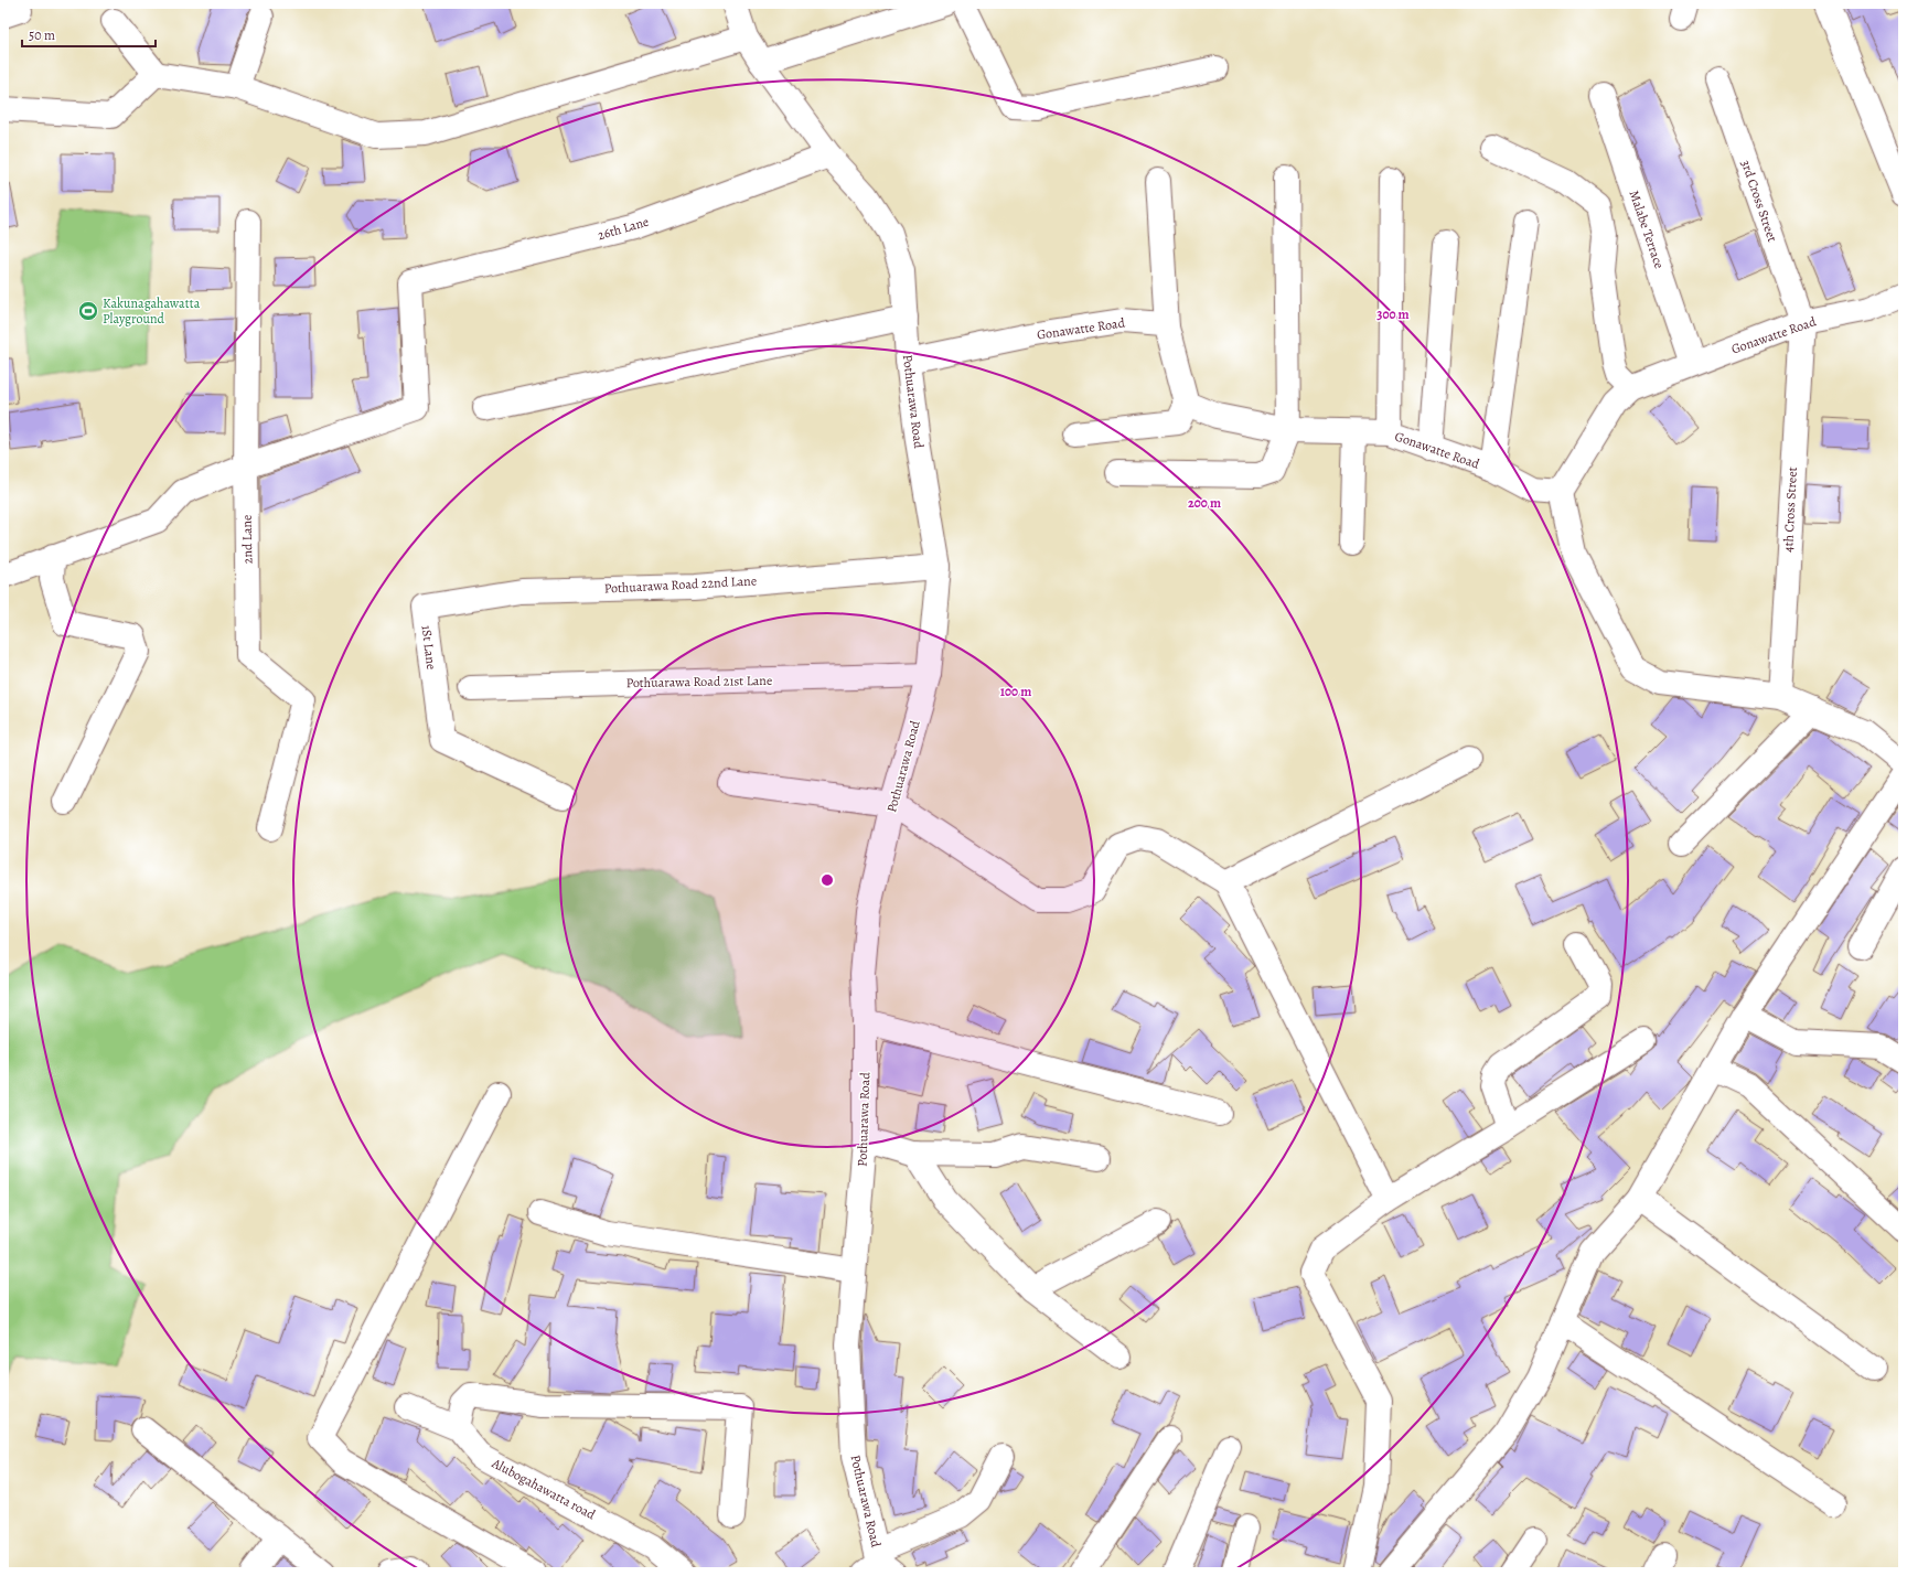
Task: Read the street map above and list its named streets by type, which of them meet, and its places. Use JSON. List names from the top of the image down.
{
  "streets": {
    "street": [
      "3rd Cross Street",
      "26th Lane",
      "Malabe Terrace",
      "Gonawatte Road",
      "Pothuarawa Road",
      "4th Cross Street",
      "2nd Lane",
      "Pothuarawa Road 22nd Lane",
      "1St Lane",
      "Pothuarawa Road 21st Lane",
      "Alubogahawatta road"
    ]
  },
  "crossings": [
    ["3rd Cross Street", "Gonawatte Road"],
    ["3rd Cross Street", "4th Cross Street"],
    ["26th Lane", "Pothuarawa Road"],
    ["26th Lane", "2nd Lane"],
    ["Malabe Terrace", "Gonawatte Road"],
    ["Gonawatte Road", "Pothuarawa Road"],
    ["Gonawatte Road", "4th Cross Street"],
    ["Pothuarawa Road", "Pothuarawa Road 22nd Lane"],
    ["Pothuarawa Road", "Pothuarawa Road 21st Lane"],
    ["Pothuarawa Road 22nd Lane", "1St Lane"]
  ],
  "places": {
    "sports": ["Kakunagahawatta Playground"]
  },
  "scale_bar": "50 m",
  "rings": ["300 m", "200 m", "100 m"]
}
